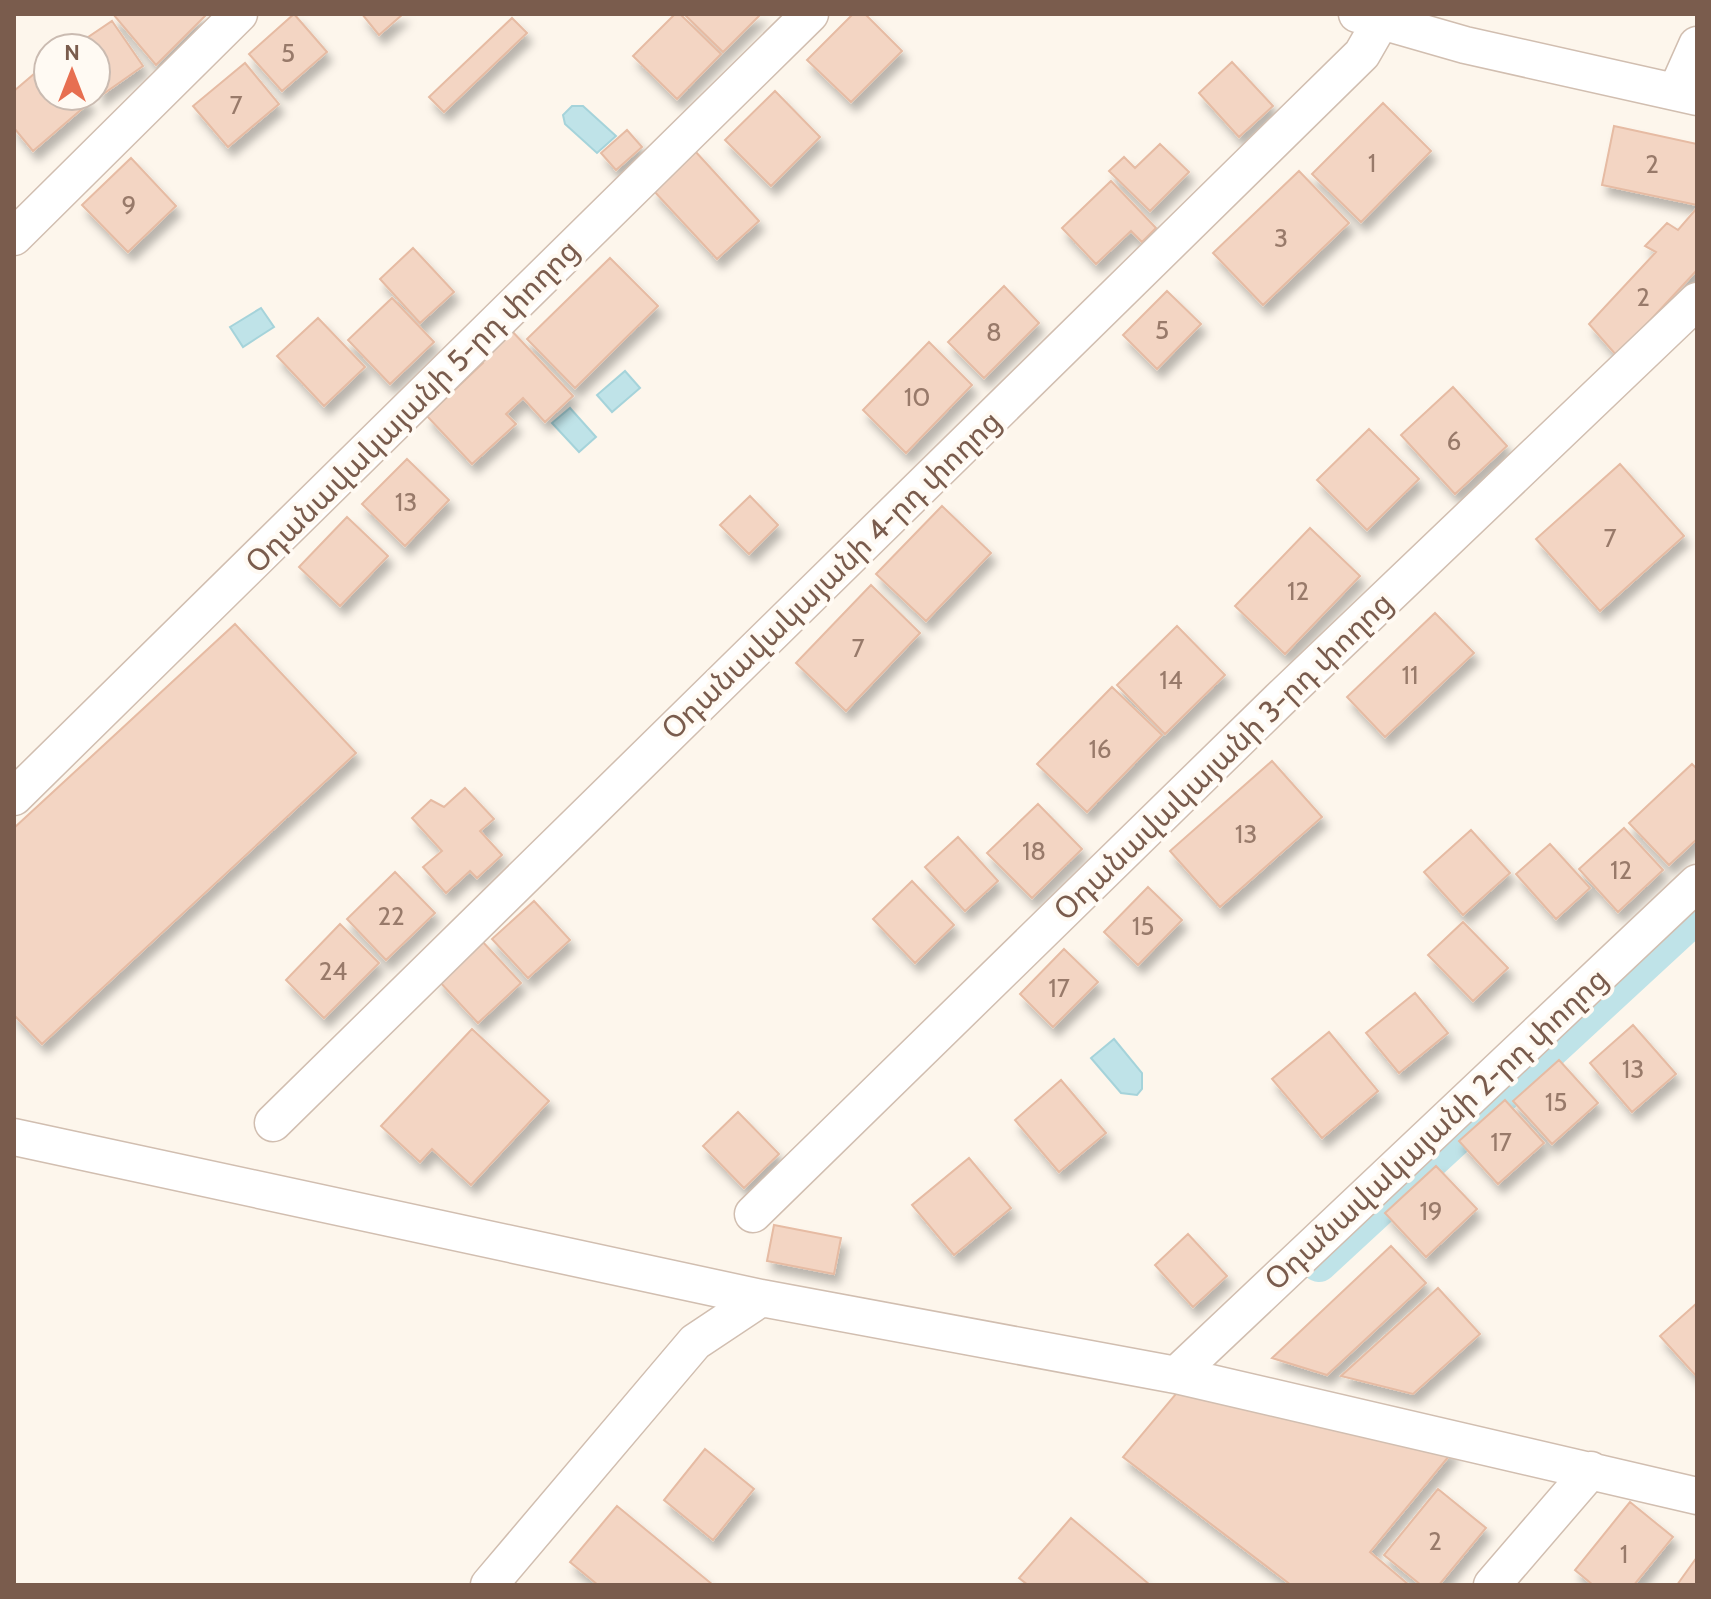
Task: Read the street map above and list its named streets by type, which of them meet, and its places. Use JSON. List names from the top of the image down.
{
  "streets": {
    "street": [
      "Օդանավակայանի 5-րդ փողոց",
      "Օդանավակայանի 4-րդ փողոց",
      "Օդանավակայանի 3-րդ փողոց",
      "Օդանավակայանի 2-րդ փողոց"
    ]
  },
  "house_numbers": [
    "5",
    "7",
    "1",
    "2",
    "9",
    "3",
    "2",
    "5",
    "8",
    "10",
    "6",
    "13",
    "7",
    "12",
    "7",
    "11",
    "14",
    "16",
    "13",
    "18",
    "12",
    "22",
    "15",
    "24",
    "17",
    "13",
    "15",
    "17",
    "19",
    "2",
    "1"
  ],
  "north": "top"
}
